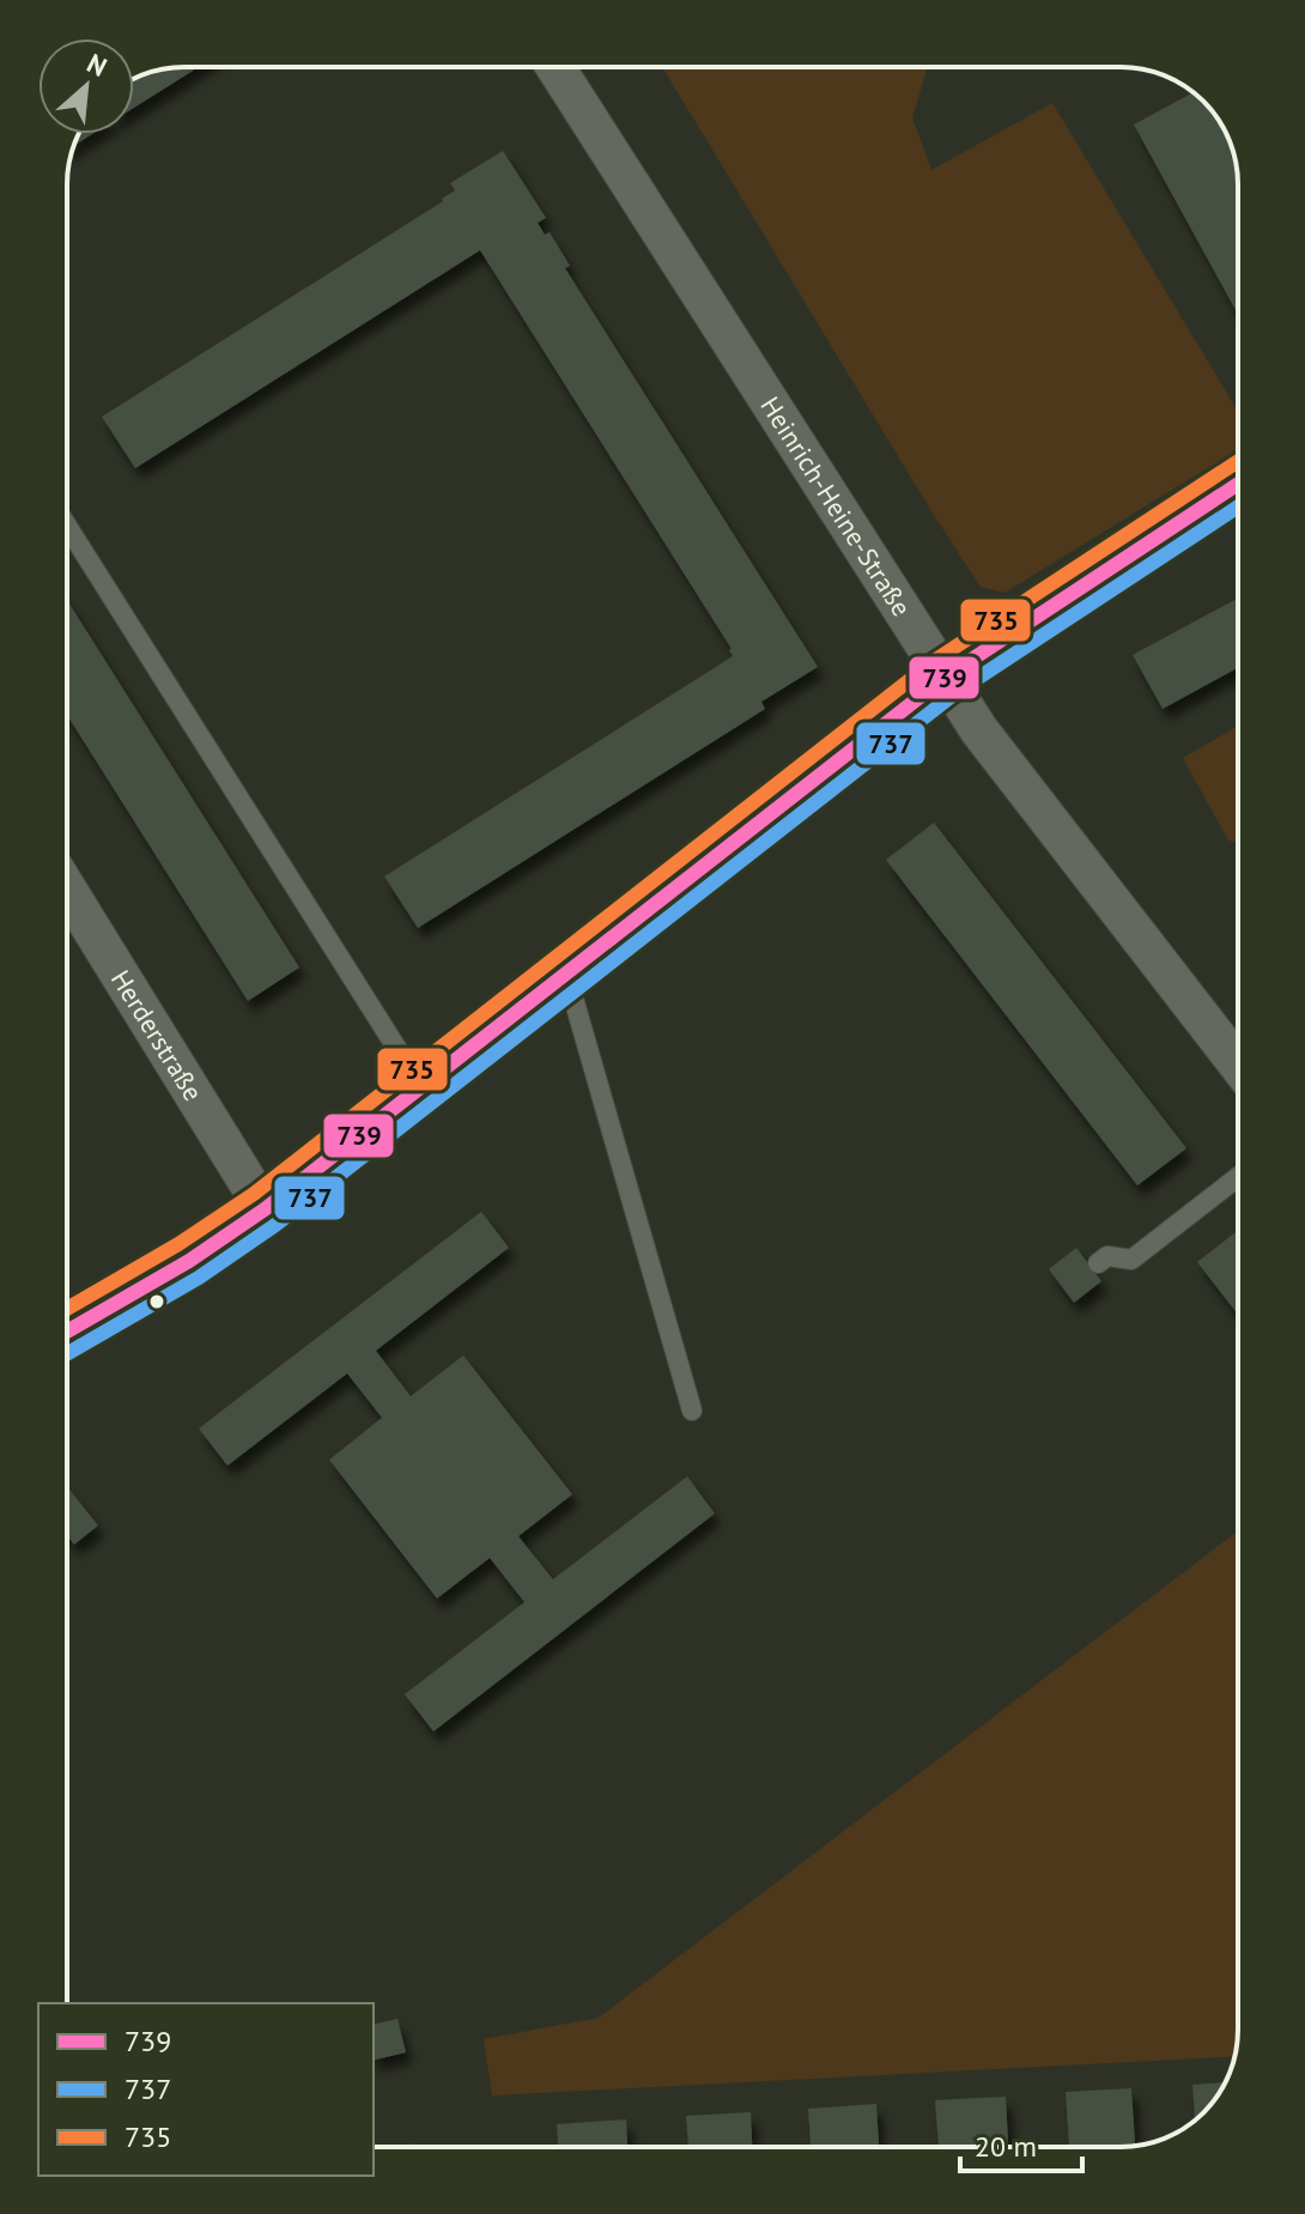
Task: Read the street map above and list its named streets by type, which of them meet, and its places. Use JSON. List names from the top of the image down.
{
  "streets": {
    "street": ["Heinrich-Heine-Straße", "Herderstraße"]
  },
  "lines": ["transit line 735", "transit line 739", "transit line 737"],
  "legend": ["739", "737", "735"],
  "scale_bar": "20 m",
  "north": "top right"
}
